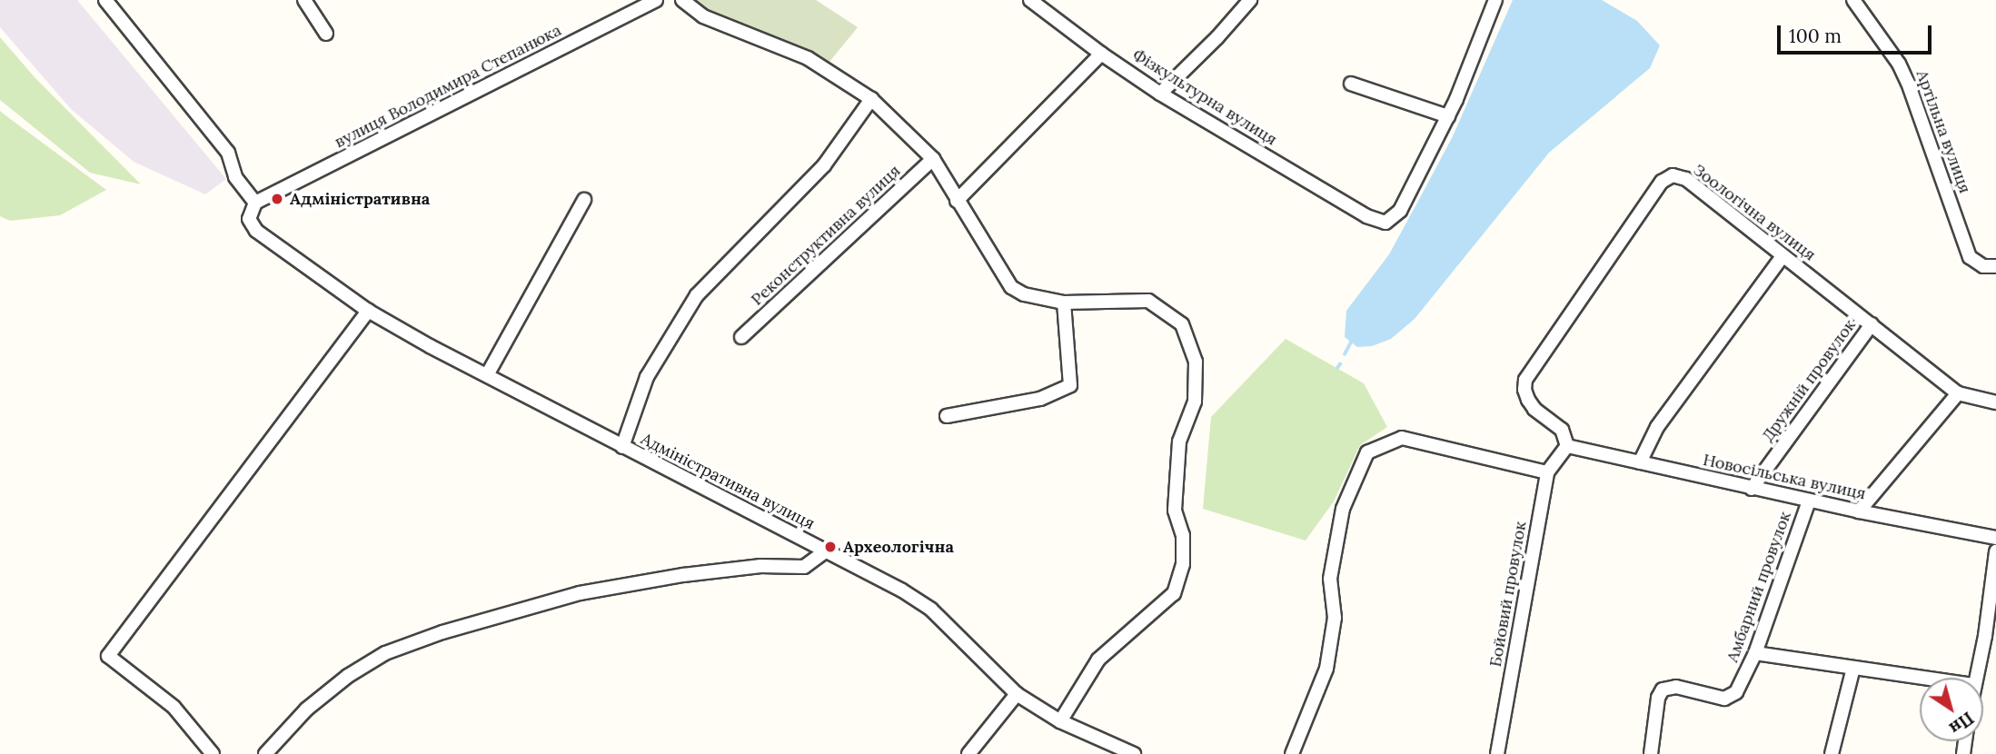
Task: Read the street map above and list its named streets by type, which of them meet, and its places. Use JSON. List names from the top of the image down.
{
  "streets": {
    "street": [
      "вулиця Володимира Степанюка",
      "Фізкультурна вулиця",
      "Артільна вулиця",
      "Зоологічна вулиця",
      "Реконструктивна вулиця",
      "Дружній провулок",
      "Новосільська вулиця",
      "Адміністративна вулиця",
      "Амбарний провулок",
      "Бойовий провулок"
    ]
  },
  "crossings": [
    ["вулиця Володимира Степанюка", "Адміністративна вулиця"],
    ["Зоологічна вулиця", "Дружній провулок"],
    ["Зоологічна вулиця", "Новосільська вулиця"],
    ["Зоологічна вулиця", "Бойовий провулок"],
    ["Дружній провулок", "Новосільська вулиця"],
    ["Новосільська вулиця", "Амбарний провулок"],
    ["Новосільська вулиця", "Бойовий провулок"]
  ],
  "places": ["Адміністративна", "Археологічна"],
  "scale_bar": "100 m",
  "north": "bottom right"
}
